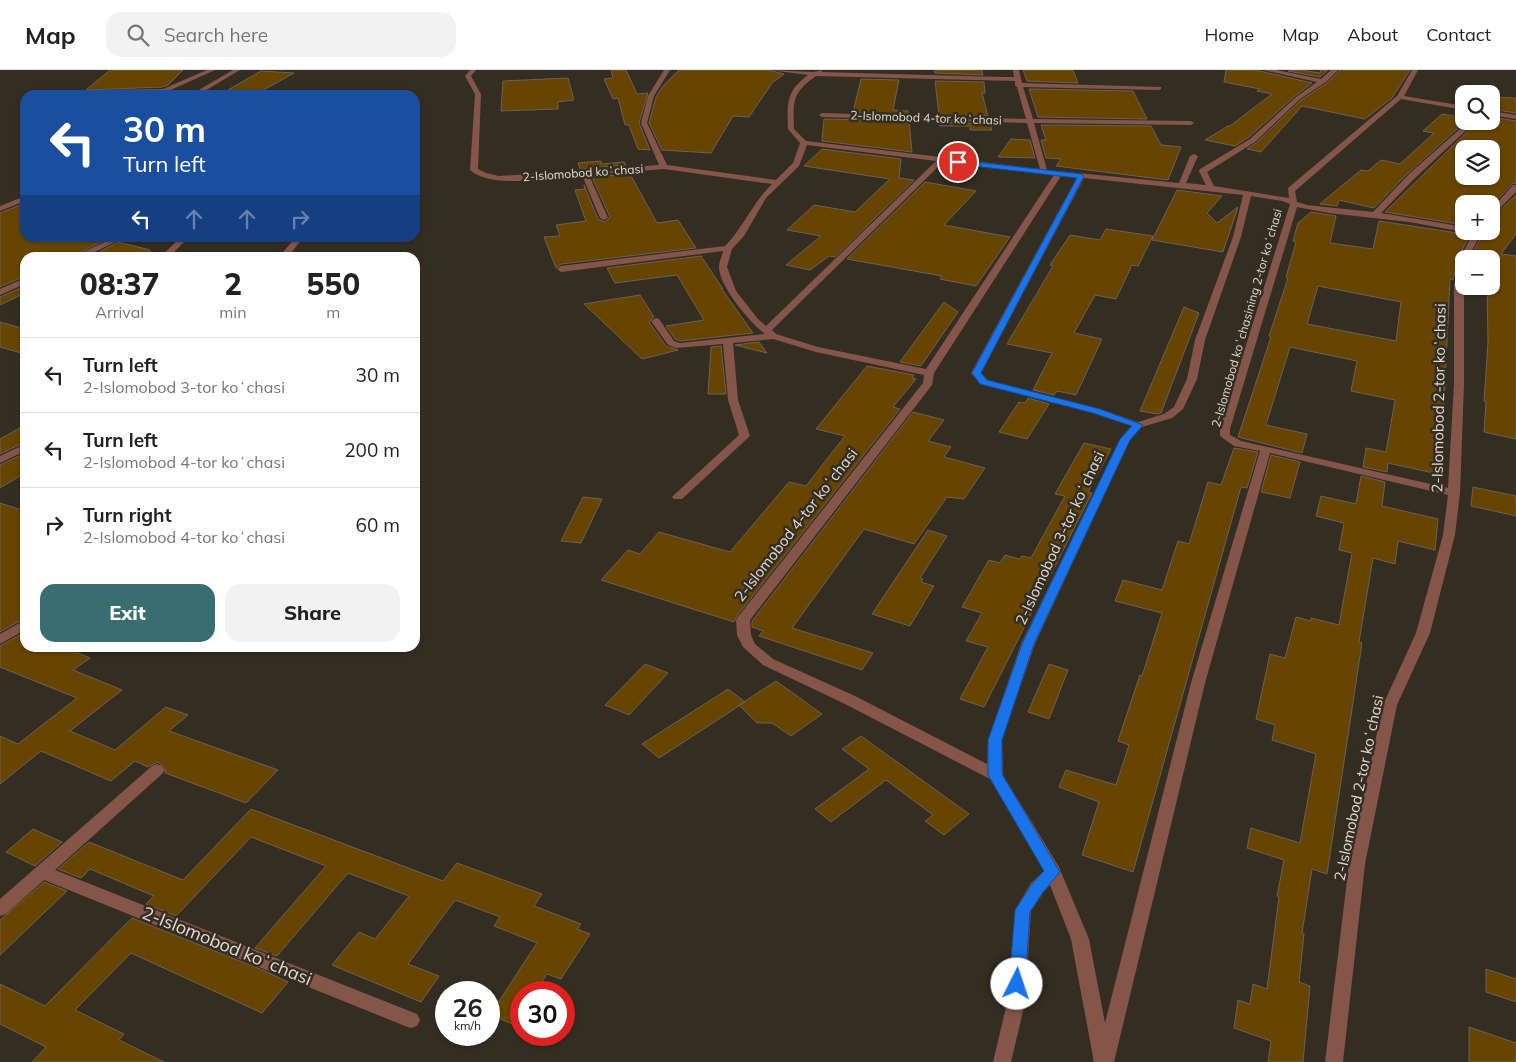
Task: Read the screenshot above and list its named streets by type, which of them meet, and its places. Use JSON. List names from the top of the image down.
{
  "streets": {
    "street": [
      "2-Islomobod 4-tor koʻchasi",
      "2-Islomobod koʻchasi",
      "2-Islomobod koʻchasining 2-tor koʻchasi",
      "2-Islomobod 2-tor koʻchasi",
      "2-Islomobod 3-tor koʻchasi"
    ]
  },
  "crossings": [
    ["2-Islomobod 4-tor koʻchasi", "2-Islomobod 3-tor koʻchasi"],
    ["2-Islomobod koʻchasining 2-tor koʻchasi", "2-Islomobod 2-tor koʻchasi"]
  ],
  "page": {
    "header": "Map",
    "search": "Search here",
    "nav": [
      "Home",
      "Map",
      "About",
      "Contact"
    ],
    "map_buttons": ["+", "−"],
    "turn": ["30 m", "Turn left"],
    "eta": [
      "08:37",
      "Arrival",
      "2",
      "min",
      "550",
      "m"
    ],
    "list": [
      {
        "name": "Turn left",
        "note": "2-Islomobod 3-tor koʻchasi",
        "value": "30 m"
      },
      {
        "name": "Turn left",
        "note": "2-Islomobod 4-tor koʻchasi",
        "value": "200 m"
      },
      {
        "name": "Turn right",
        "note": "2-Islomobod 4-tor koʻchasi",
        "value": "60 m"
      }
    ],
    "buttons": ["Exit", "Share"],
    "speed": "26 km/h",
    "limit": "30"
  }
}
